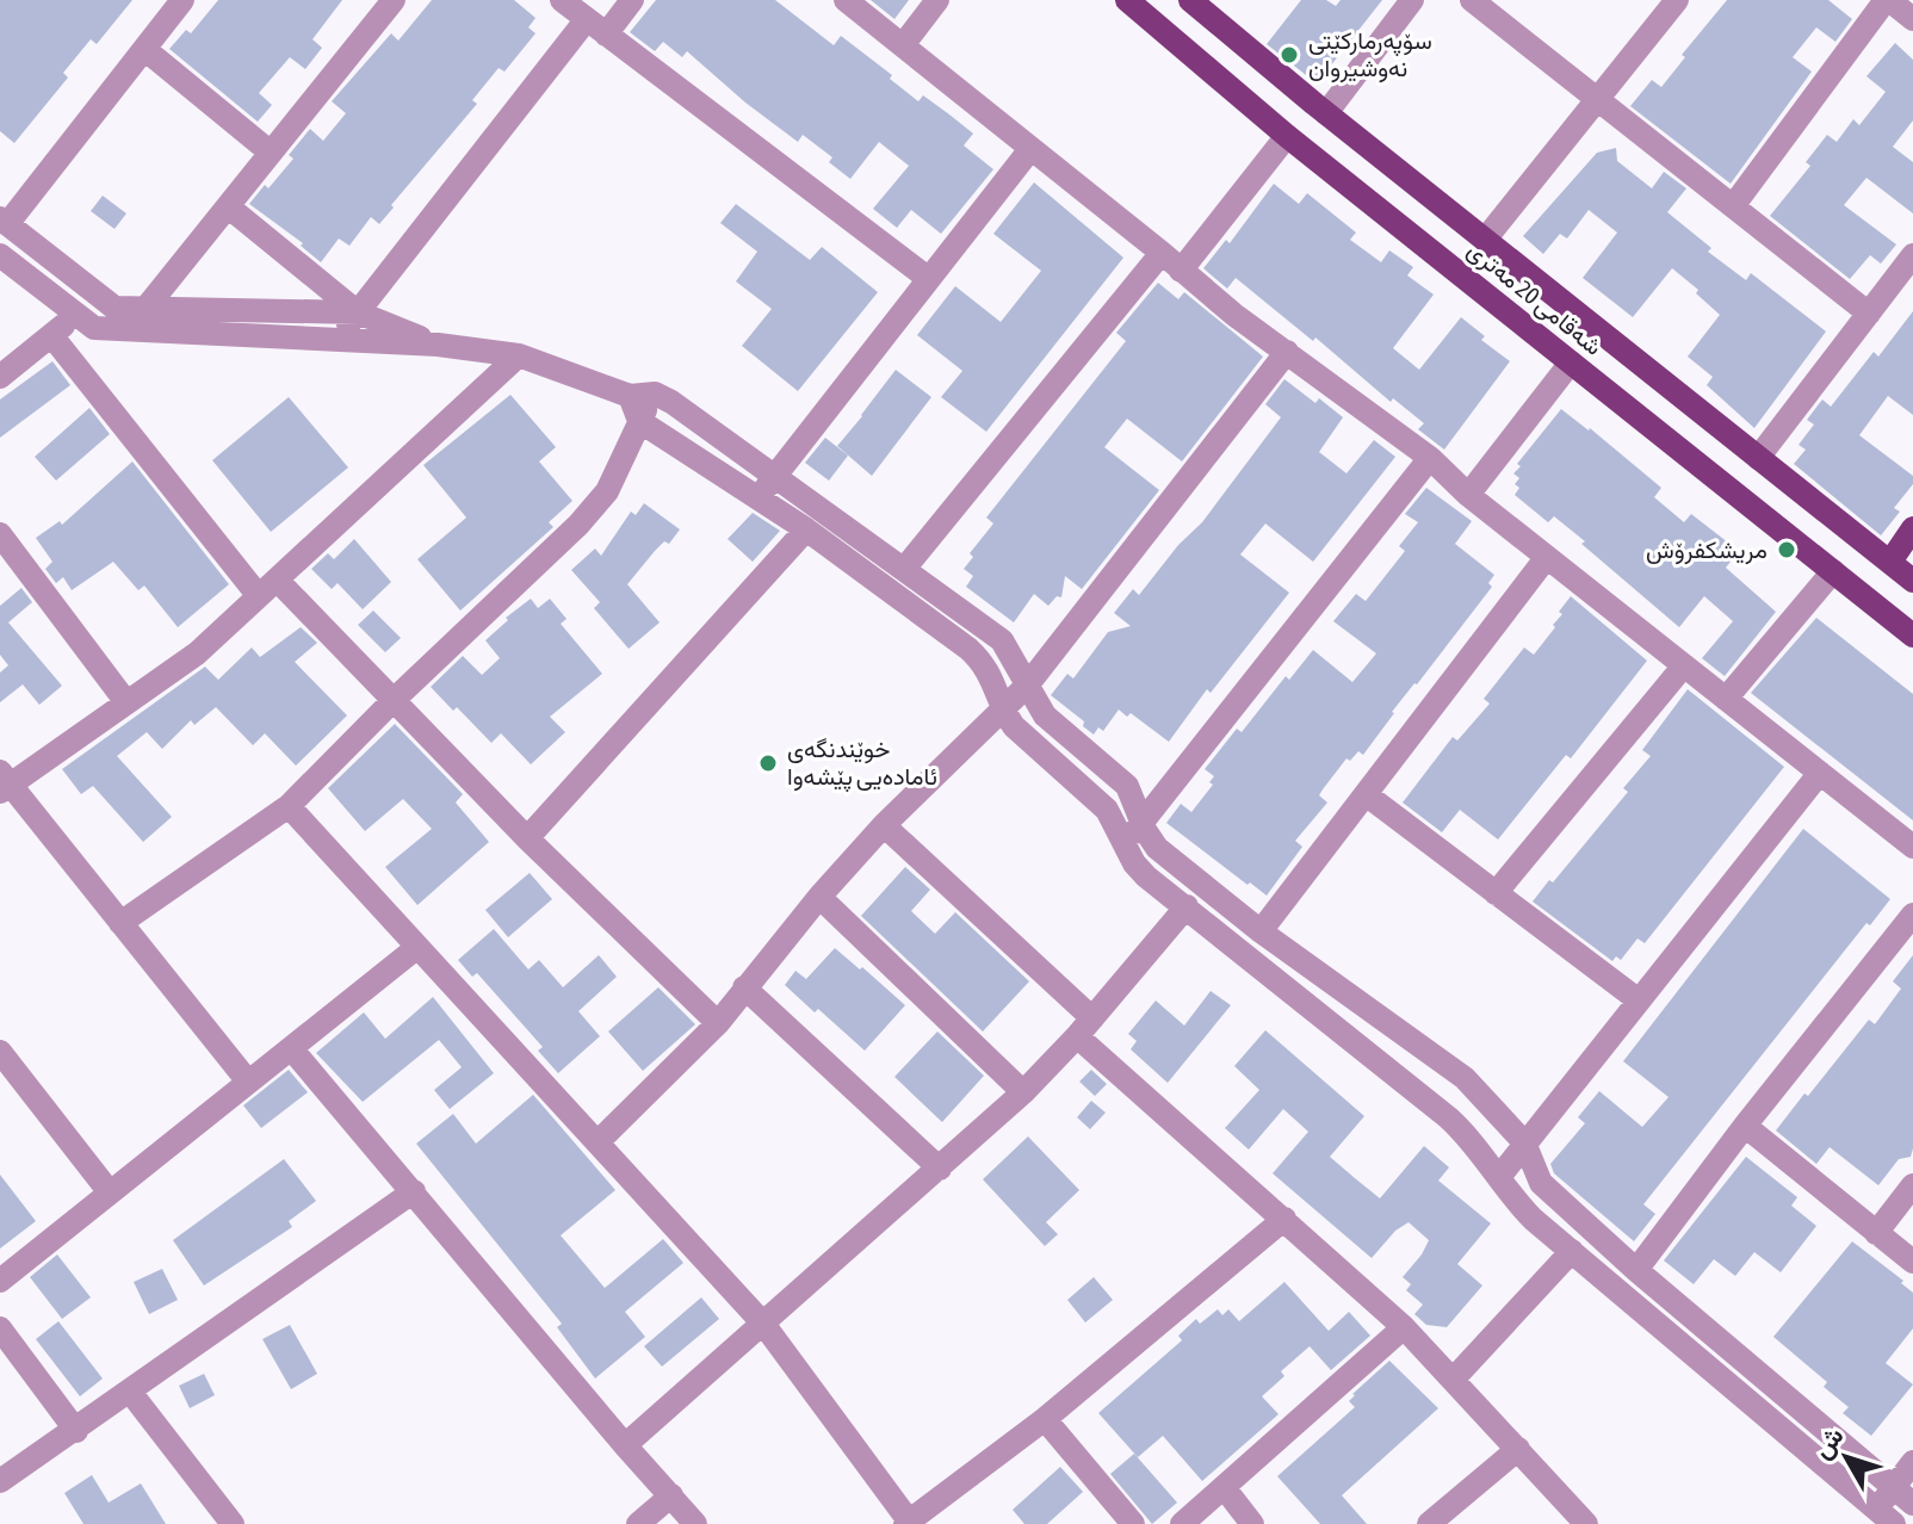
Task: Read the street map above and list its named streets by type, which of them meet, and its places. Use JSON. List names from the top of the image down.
{
  "streets": {
    "main road": ["شەقامی 20 مەتری"]
  },
  "places": ["سۆپەرمارکێتی نەوشیروان", "مریشکفرۆش", "خوێندنگەی ئامادەیی پێشەوا"],
  "north": "top left"
}
